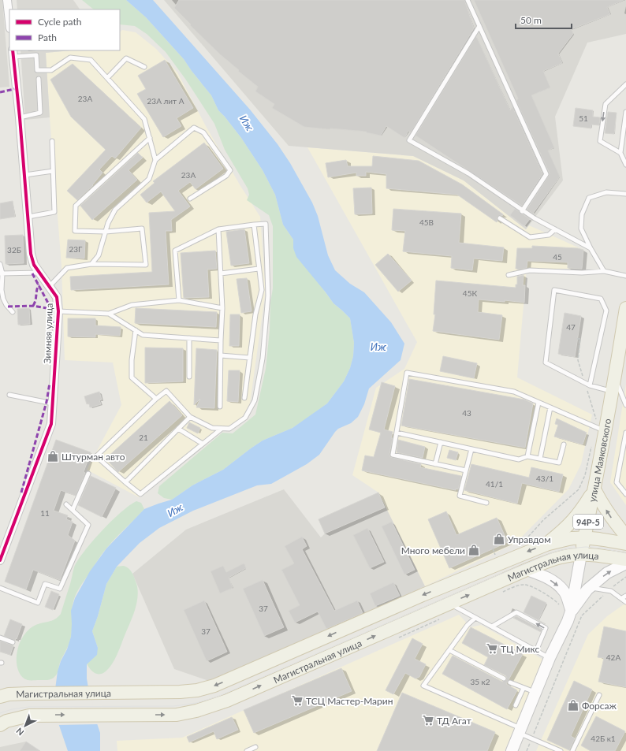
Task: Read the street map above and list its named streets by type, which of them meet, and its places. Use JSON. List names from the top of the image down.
{
  "streets": {
    "main road": ["улица Маяковского", "94Р-5", "Магистральная улица"],
    "street": ["Зимняя улица"]
  },
  "crossings": [
    ["улица Маяковского", "Магистральная улица"]
  ],
  "water": ["Иж"],
  "places": {
    "shop": [
      "Штурман авто",
      "Управдом",
      "Много мебели",
      "Форсаж"
    ],
    "supermarket": ["ТЦ Микс", "ТСЦ Мастер-Марин", "ТД Агат"]
  },
  "house_numbers": [
    "23А",
    "23А лит А",
    "51",
    "23А",
    "45В",
    "23Г",
    "32Б",
    "45",
    "45К",
    "47",
    "43",
    "21",
    "43/1",
    "41/1",
    "11",
    "37",
    "37",
    "42А",
    "35 к2",
    "42Б к1"
  ],
  "legend": ["Cycle path", "Path"],
  "scale_bar": "50 m",
  "north": "bottom left"
}
